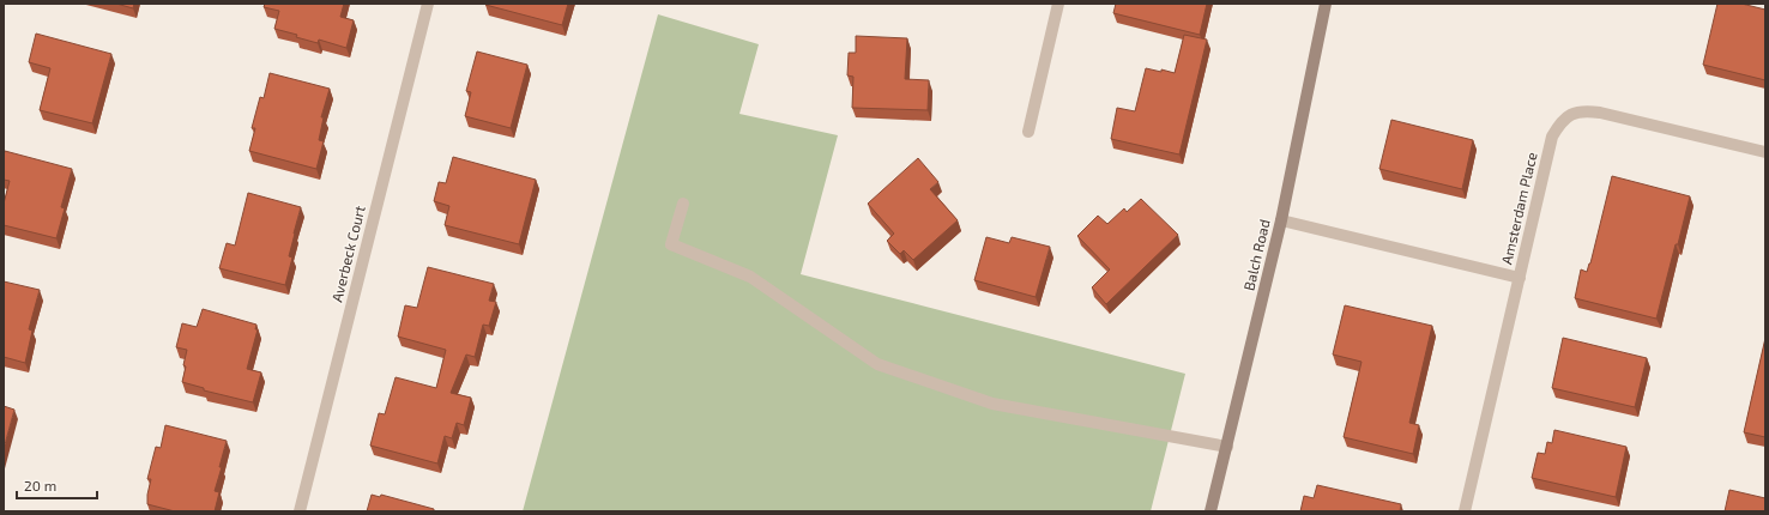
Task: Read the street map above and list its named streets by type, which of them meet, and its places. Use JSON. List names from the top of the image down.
{
  "streets": {
    "street": ["Amsterdam Place", "Averbeck Court", "Balch Road"]
  },
  "scale_bar": "20 m"
}
